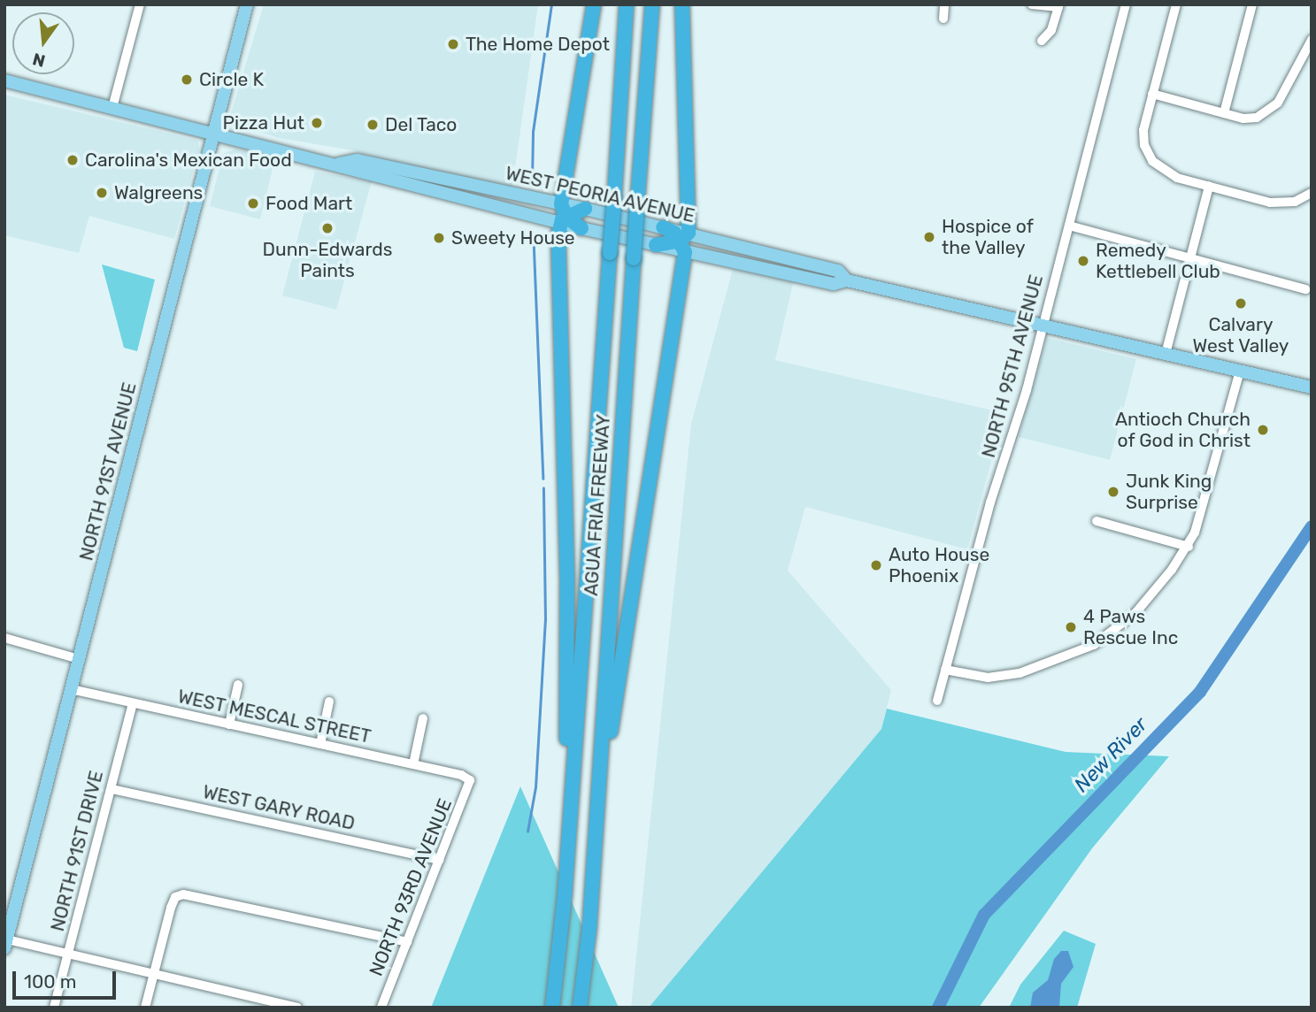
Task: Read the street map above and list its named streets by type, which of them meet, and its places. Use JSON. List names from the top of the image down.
{
  "streets": {
    "highway": ["AGUA FRIA FREEWAY"],
    "main road": ["WEST PEORIA AVENUE", "NORTH 91ST AVENUE"],
    "street": [
      "NORTH 95TH AVENUE",
      "WEST MESCAL STREET",
      "WEST GARY ROAD",
      "NORTH 91ST DRIVE",
      "NORTH 93RD AVENUE"
    ]
  },
  "crossings": [
    ["WEST PEORIA AVENUE", "NORTH 95TH AVENUE"],
    ["WEST PEORIA AVENUE", "NORTH 91ST AVENUE"],
    ["NORTH 91ST AVENUE", "WEST MESCAL STREET"],
    ["WEST MESCAL STREET", "NORTH 91ST DRIVE"],
    ["WEST MESCAL STREET", "NORTH 93RD AVENUE"],
    ["WEST GARY ROAD", "NORTH 91ST DRIVE"],
    ["WEST GARY ROAD", "NORTH 93RD AVENUE"]
  ],
  "water": ["New River"],
  "places": [
    "The Home Depot",
    "Circle K",
    "Pizza Hut",
    "Del Taco",
    "Carolina's Mexican Food",
    "Walgreens",
    "Food Mart",
    "Dunn-Edwards Paints",
    "Hospice of the Valley",
    "Sweety House",
    "Remedy Kettlebell Club",
    "Calvary West Valley",
    "Antioch Church of God in Christ",
    "Junk King Surprise",
    "Auto House Phoenix",
    "4 Paws Rescue Inc"
  ],
  "scale_bar": "100 m",
  "north": "bottom"
}
